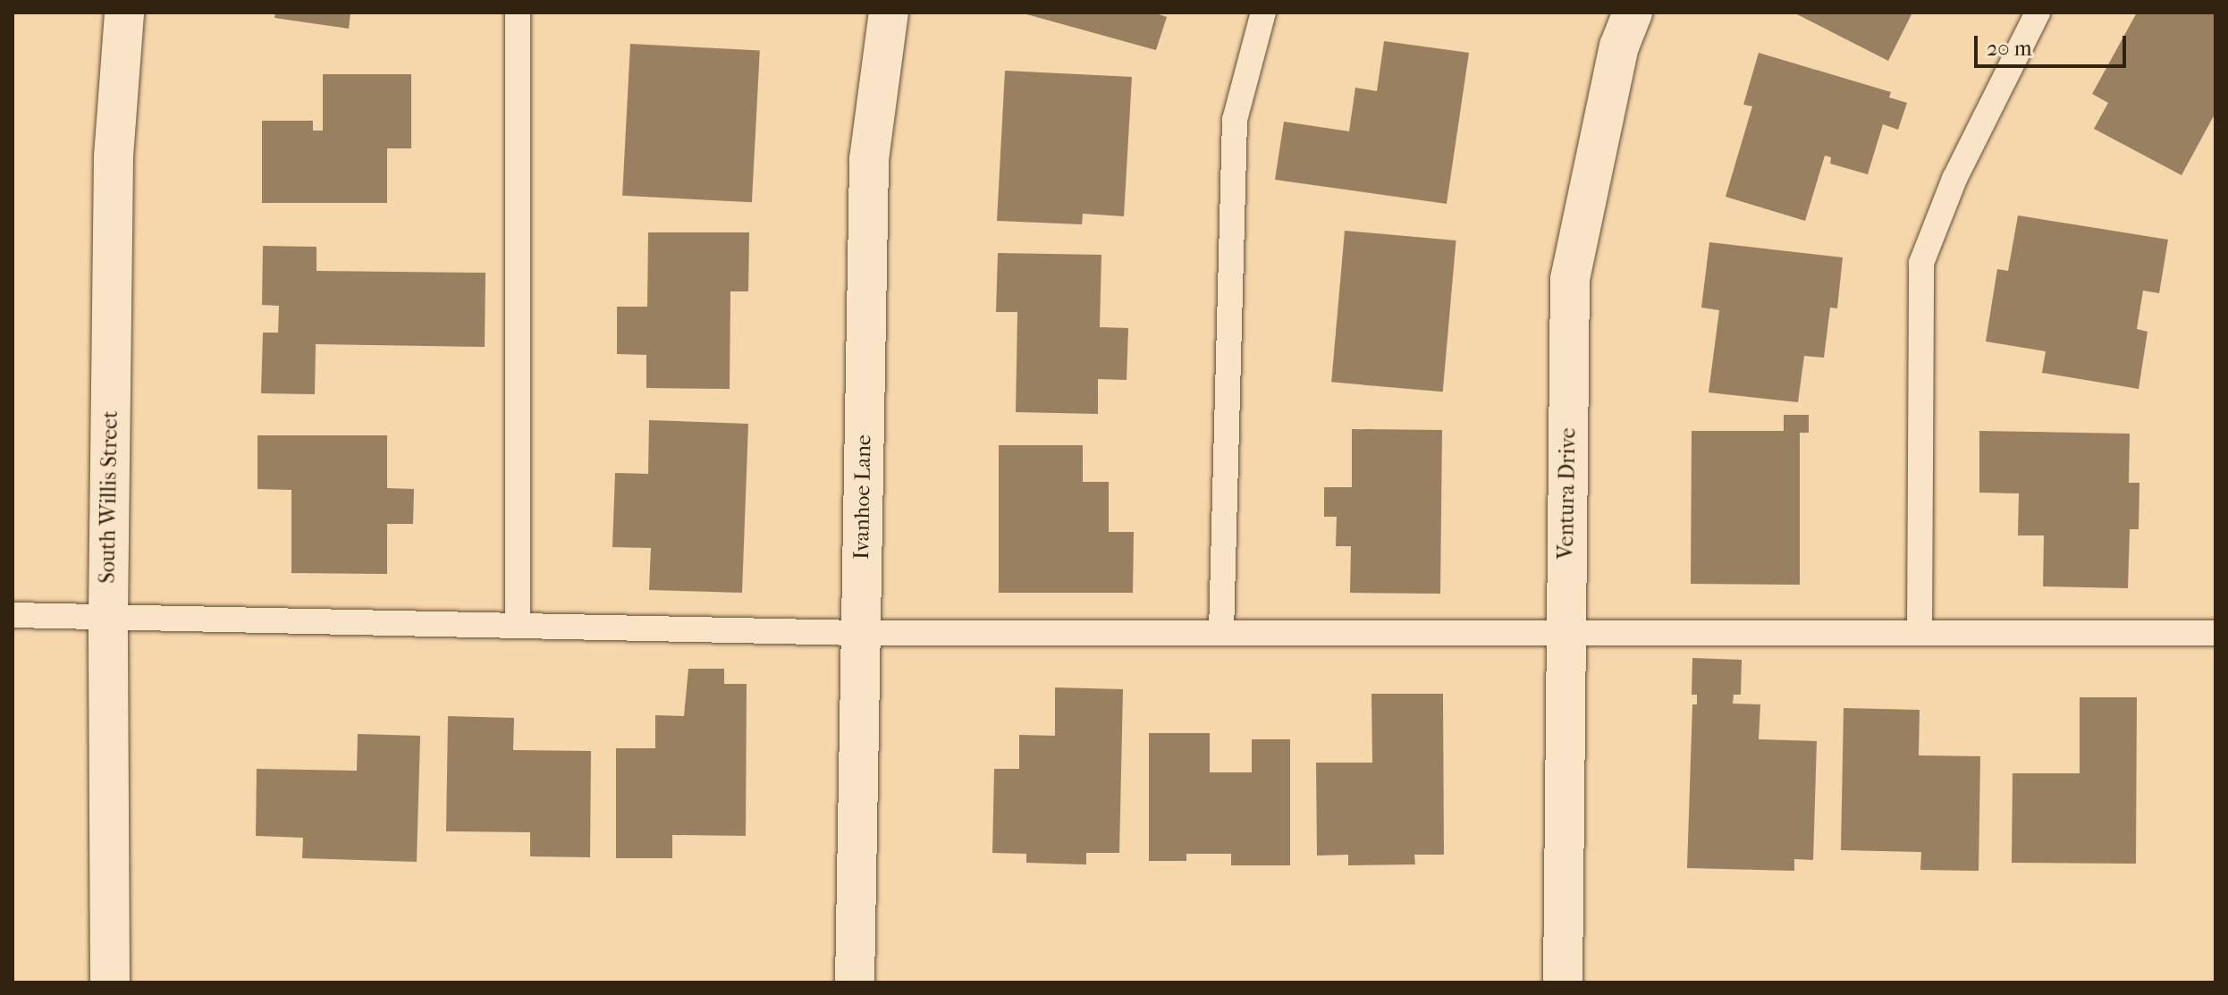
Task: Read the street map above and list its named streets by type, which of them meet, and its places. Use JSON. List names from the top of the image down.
{
  "streets": {
    "street": ["Ventura Drive", "South Willis Street", "Ivanhoe Lane"]
  },
  "scale_bar": "20 m"
}
